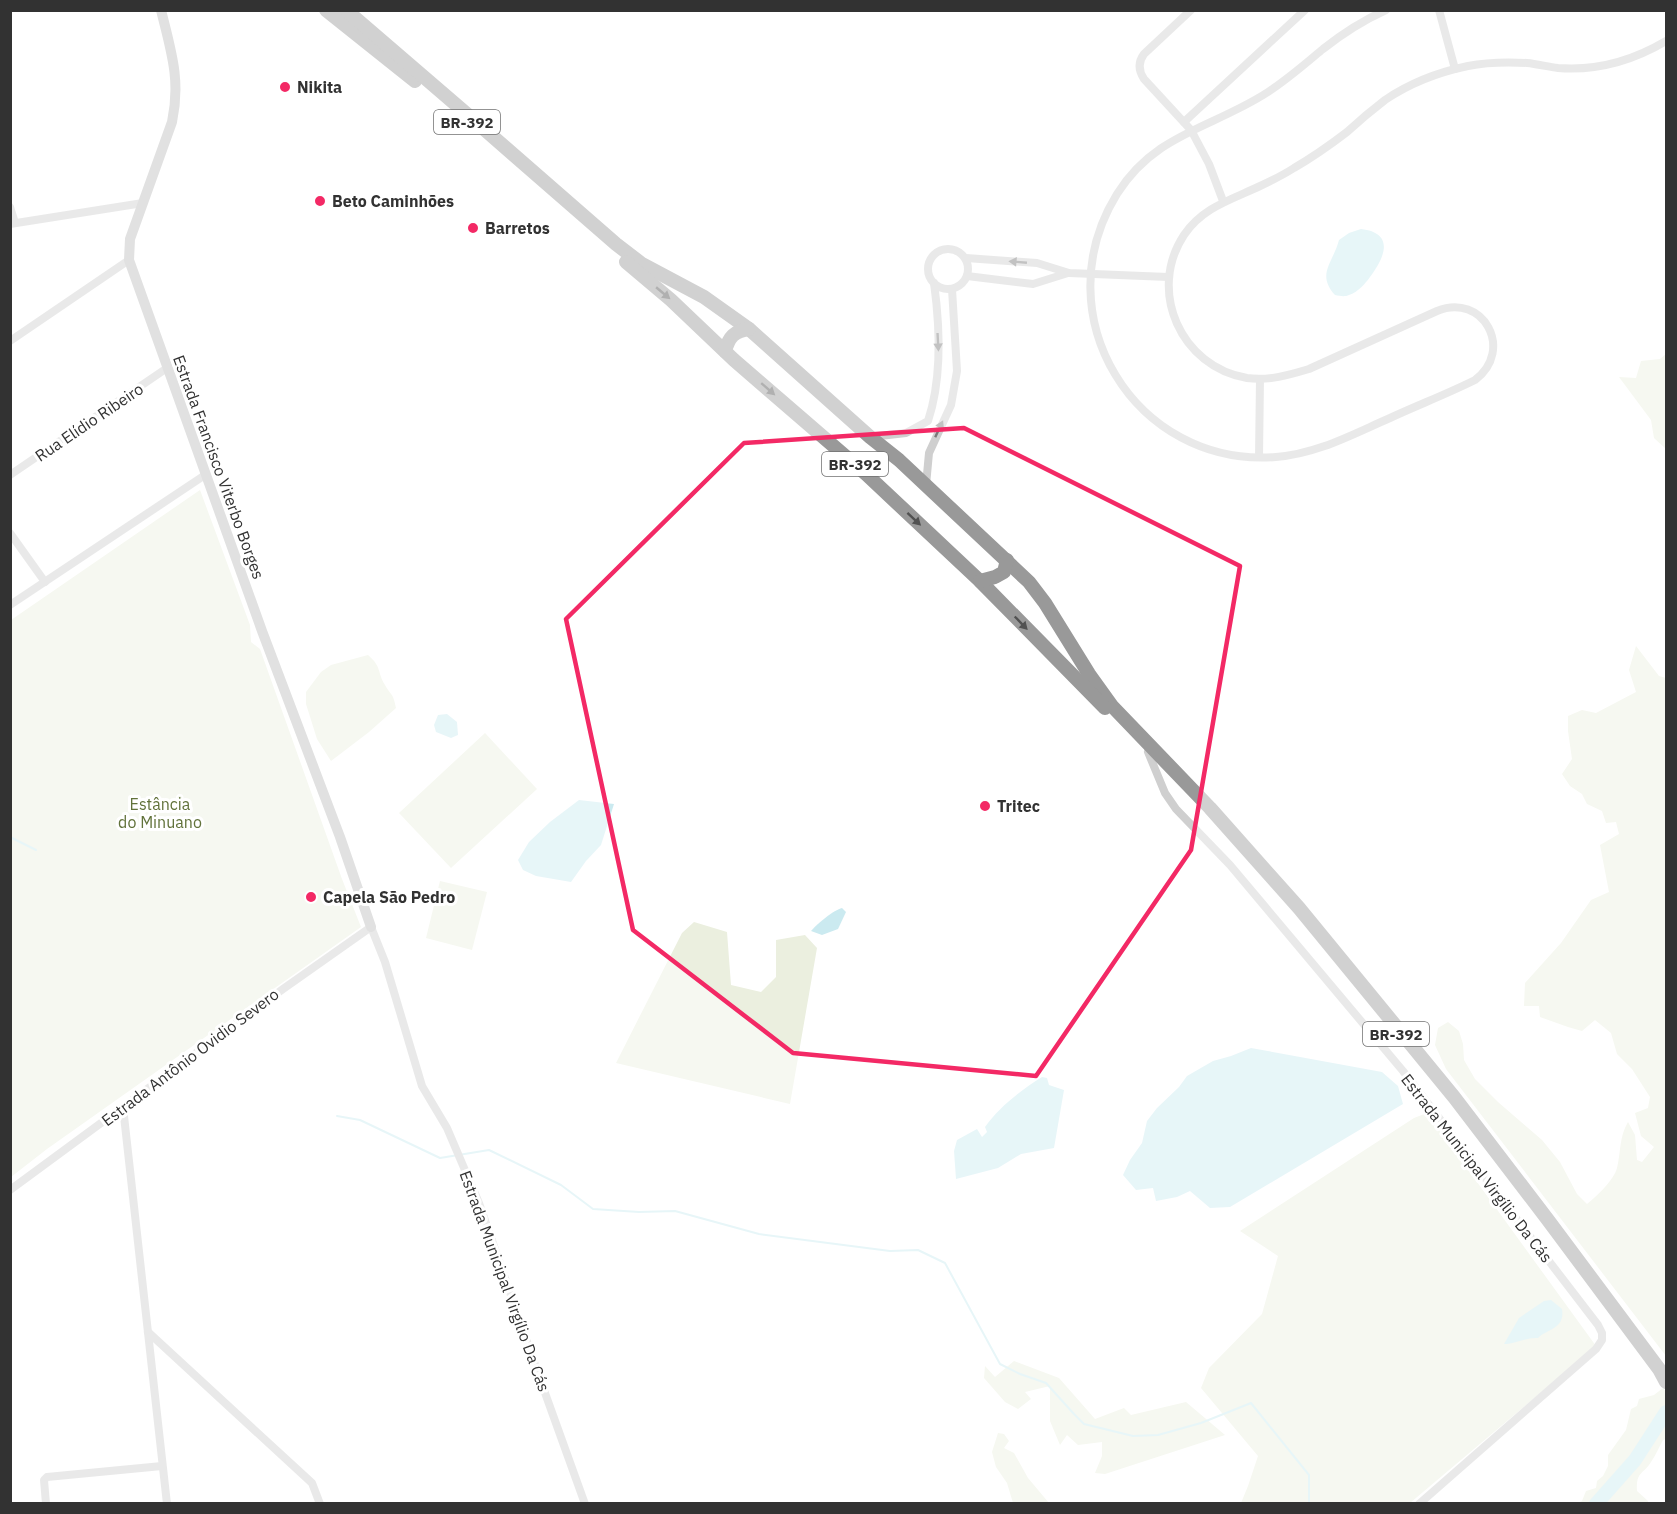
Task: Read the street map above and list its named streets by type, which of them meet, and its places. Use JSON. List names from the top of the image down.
{
  "streets": {
    "highway": ["BR-392"],
    "street": [
      "Rua Elídio Ribeiro",
      "Estrada Francisco Viterbo Borges",
      "Estrada Antônio Ovidio Severo",
      "Estrada Municipal Virgílio Da Cás"
    ]
  },
  "crossings": [
    ["BR-392", "Estrada Municipal Virgílio Da Cás"],
    ["Rua Elídio Ribeiro", "Estrada Francisco Viterbo Borges"],
    ["Estrada Francisco Viterbo Borges", "Estrada Antônio Ovidio Severo"],
    ["Estrada Francisco Viterbo Borges", "Estrada Municipal Virgílio Da Cás"],
    ["Estrada Antônio Ovidio Severo", "Estrada Municipal Virgílio Da Cás"]
  ],
  "parks": ["Estância do Minuano"],
  "places": [
    "Nikita",
    "Beto Caminhões",
    "Barretos",
    "Tritec",
    "Capela São Pedro"
  ]
}
